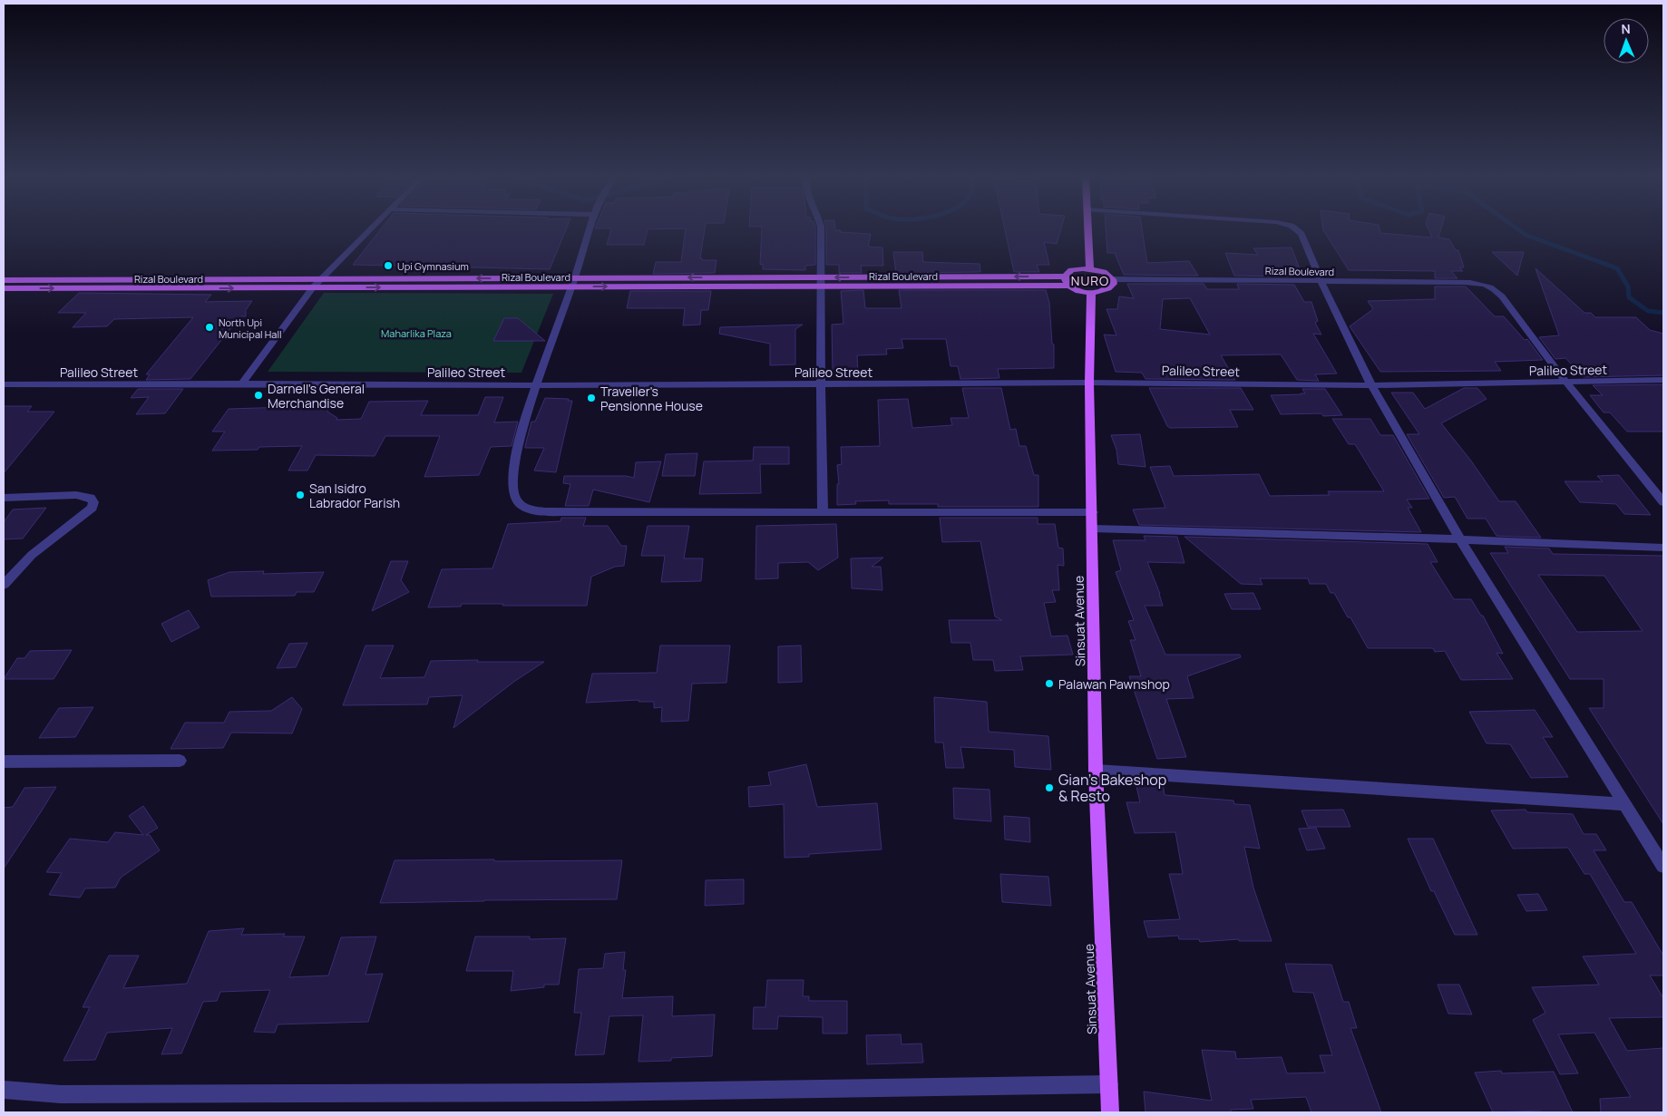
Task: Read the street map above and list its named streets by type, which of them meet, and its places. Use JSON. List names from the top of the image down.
{
  "streets": {
    "main road": ["Rizal Boulevard", "Sinsuat Avenue"],
    "street": ["Palileo Street"]
  },
  "crossings": [
    ["Rizal Boulevard", "Palileo Street"],
    ["Rizal Boulevard", "Sinsuat Avenue"],
    ["Palileo Street", "Sinsuat Avenue"]
  ],
  "districts": ["NURO"],
  "parks": ["Maharlika Plaza"],
  "places": [
    "Upi Gymnasium",
    "North Upi Municipal Hall",
    "Darnell's General Merchandise",
    "Traveller's Pensionne House",
    "San Isidro Labrador Parish",
    "Palawan Pawnshop",
    "Gian's Bakeshop & Resto"
  ],
  "north": "top"
}
